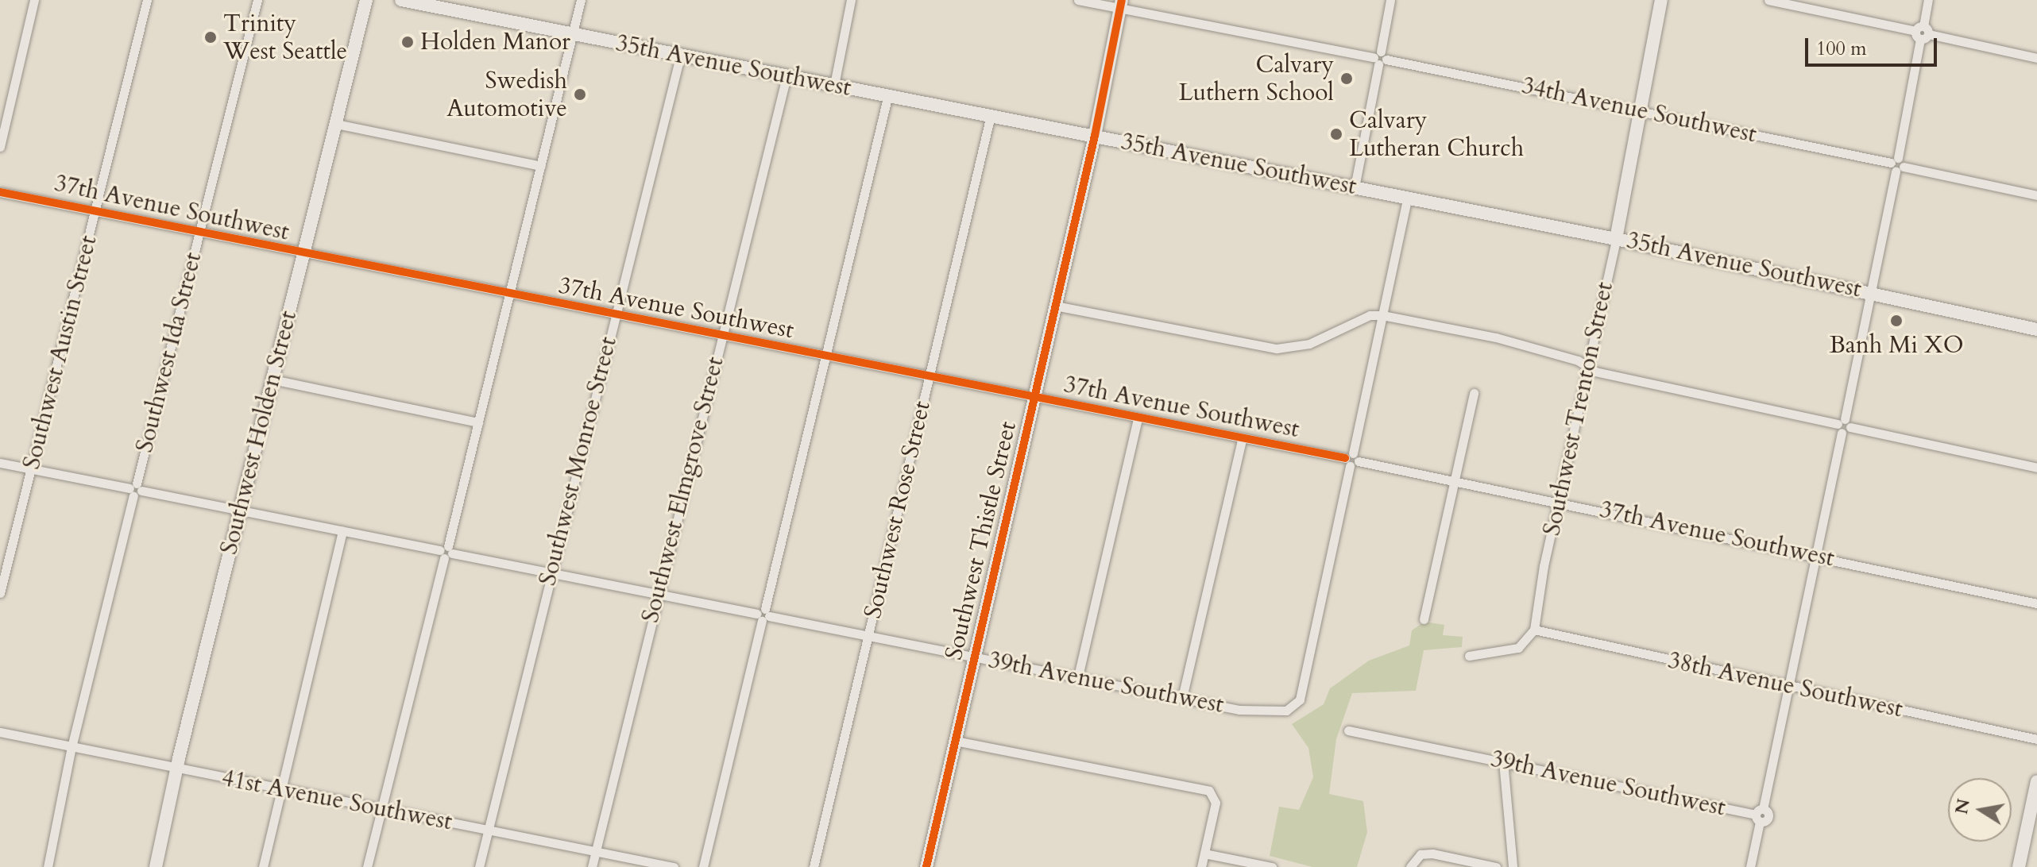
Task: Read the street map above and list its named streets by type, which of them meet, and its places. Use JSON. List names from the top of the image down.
{
  "streets": {
    "main road": [
      "35th Avenue Southwest",
      "Southwest Trenton Street",
      "Southwest Holden Street",
      "Southwest Thistle Street"
    ],
    "street": [
      "34th Avenue Southwest",
      "37th Avenue Southwest",
      "Southwest Austin Street",
      "Southwest Ida Street",
      "Southwest Monroe Street",
      "Southwest Elmgrove Street",
      "Southwest Rose Street",
      "39th Avenue Southwest",
      "38th Avenue Southwest",
      "41st Avenue Southwest"
    ]
  },
  "crossings": [
    ["35th Avenue Southwest", "Southwest Trenton Street"],
    ["35th Avenue Southwest", "Southwest Monroe Street"],
    ["35th Avenue Southwest", "Southwest Elmgrove Street"],
    ["35th Avenue Southwest", "Southwest Rose Street"],
    ["35th Avenue Southwest", "Southwest Thistle Street"],
    ["34th Avenue Southwest", "Southwest Trenton Street"],
    ["34th Avenue Southwest", "Southwest Thistle Street"],
    ["37th Avenue Southwest", "Southwest Austin Street"],
    ["37th Avenue Southwest", "Southwest Ida Street"],
    ["37th Avenue Southwest", "Southwest Trenton Street"],
    ["37th Avenue Southwest", "Southwest Holden Street"],
    ["37th Avenue Southwest", "Southwest Monroe Street"],
    ["37th Avenue Southwest", "Southwest Elmgrove Street"],
    ["37th Avenue Southwest", "Southwest Rose Street"],
    ["37th Avenue Southwest", "Southwest Thistle Street"],
    ["37th Avenue Southwest", "39th Avenue Southwest"],
    ["Southwest Austin Street", "39th Avenue Southwest"],
    ["Southwest Ida Street", "39th Avenue Southwest"],
    ["Southwest Ida Street", "41st Avenue Southwest"],
    ["Southwest Trenton Street", "38th Avenue Southwest"],
    ["Southwest Holden Street", "39th Avenue Southwest"],
    ["Southwest Holden Street", "41st Avenue Southwest"],
    ["Southwest Monroe Street", "39th Avenue Southwest"],
    ["Southwest Monroe Street", "41st Avenue Southwest"],
    ["Southwest Elmgrove Street", "39th Avenue Southwest"],
    ["Southwest Elmgrove Street", "41st Avenue Southwest"],
    ["Southwest Rose Street", "39th Avenue Southwest"],
    ["Southwest Thistle Street", "39th Avenue Southwest"]
  ],
  "places": [
    "Trinity West Seattle",
    "Holden Manor",
    "Calvary Luthern School",
    "Swedish Automotive",
    "Calvary Lutheran Church",
    "Banh Mi XO"
  ],
  "scale_bar": "100 m",
  "north": "left"
}
